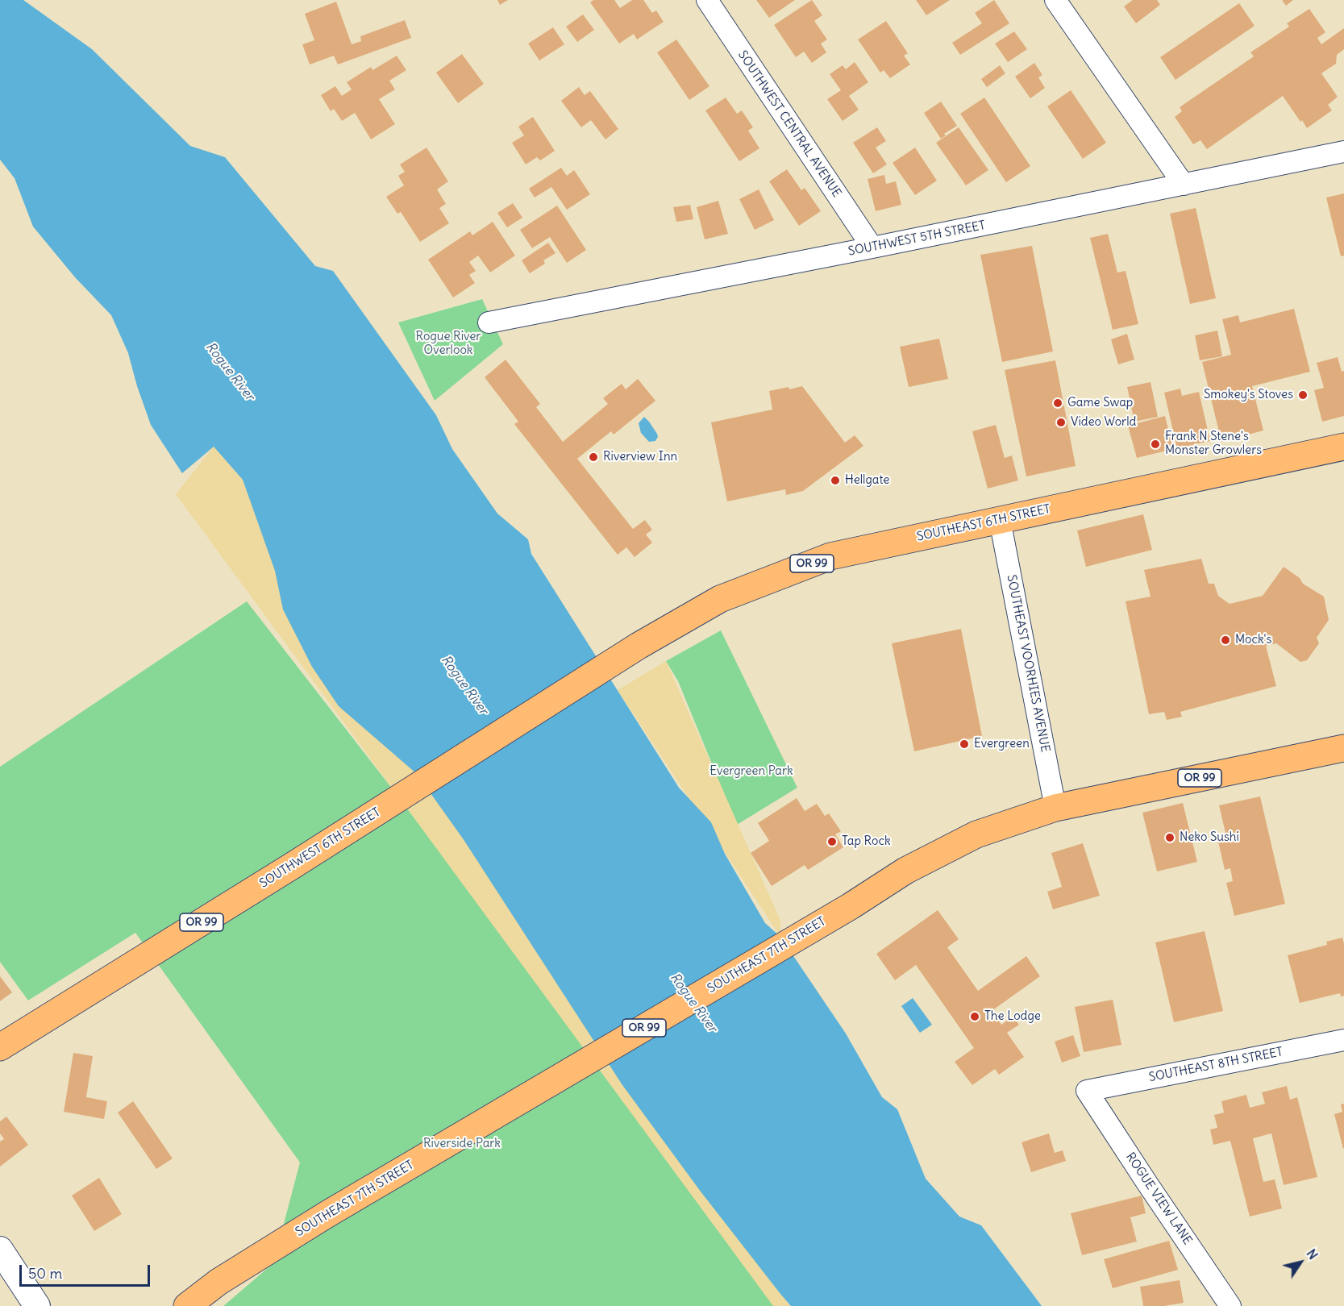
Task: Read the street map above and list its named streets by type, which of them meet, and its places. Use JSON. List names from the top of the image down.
{
  "streets": {
    "highway": [
      "SOUTHEAST 6TH STREET",
      "OR 99",
      "SOUTHWEST 6TH STREET",
      "SOUTHEAST 7TH STREET"
    ],
    "street": [
      "SOUTHWEST CENTRAL AVENUE",
      "SOUTHWEST 5TH STREET",
      "SOUTHEAST VOORHIES AVENUE",
      "SOUTHEAST 8TH STREET",
      "ROGUE VIEW LANE"
    ]
  },
  "crossings": [
    ["SOUTHWEST CENTRAL AVENUE", "SOUTHWEST 5TH STREET"],
    ["SOUTHEAST 6TH STREET", "SOUTHEAST VOORHIES AVENUE"],
    ["SOUTHEAST 6TH STREET", "SOUTHWEST 6TH STREET"],
    ["SOUTHEAST VOORHIES AVENUE", "SOUTHEAST 7TH STREET"],
    ["SOUTHEAST 8TH STREET", "ROGUE VIEW LANE"]
  ],
  "water": ["Rogue River"],
  "parks": ["Rogue River Overlook", "Evergreen Park", "Riverside Park"],
  "places": [
    "Smokey's Stoves",
    "Game Swap",
    "Video World",
    "Frank N Stene's Monster Growlers",
    "Riverview Inn",
    "Hellgate",
    "Mock's",
    "Evergreen",
    "Neko Sushi",
    "Tap Rock",
    "The Lodge"
  ],
  "scale_bar": "50 m",
  "north": "top right"
}
